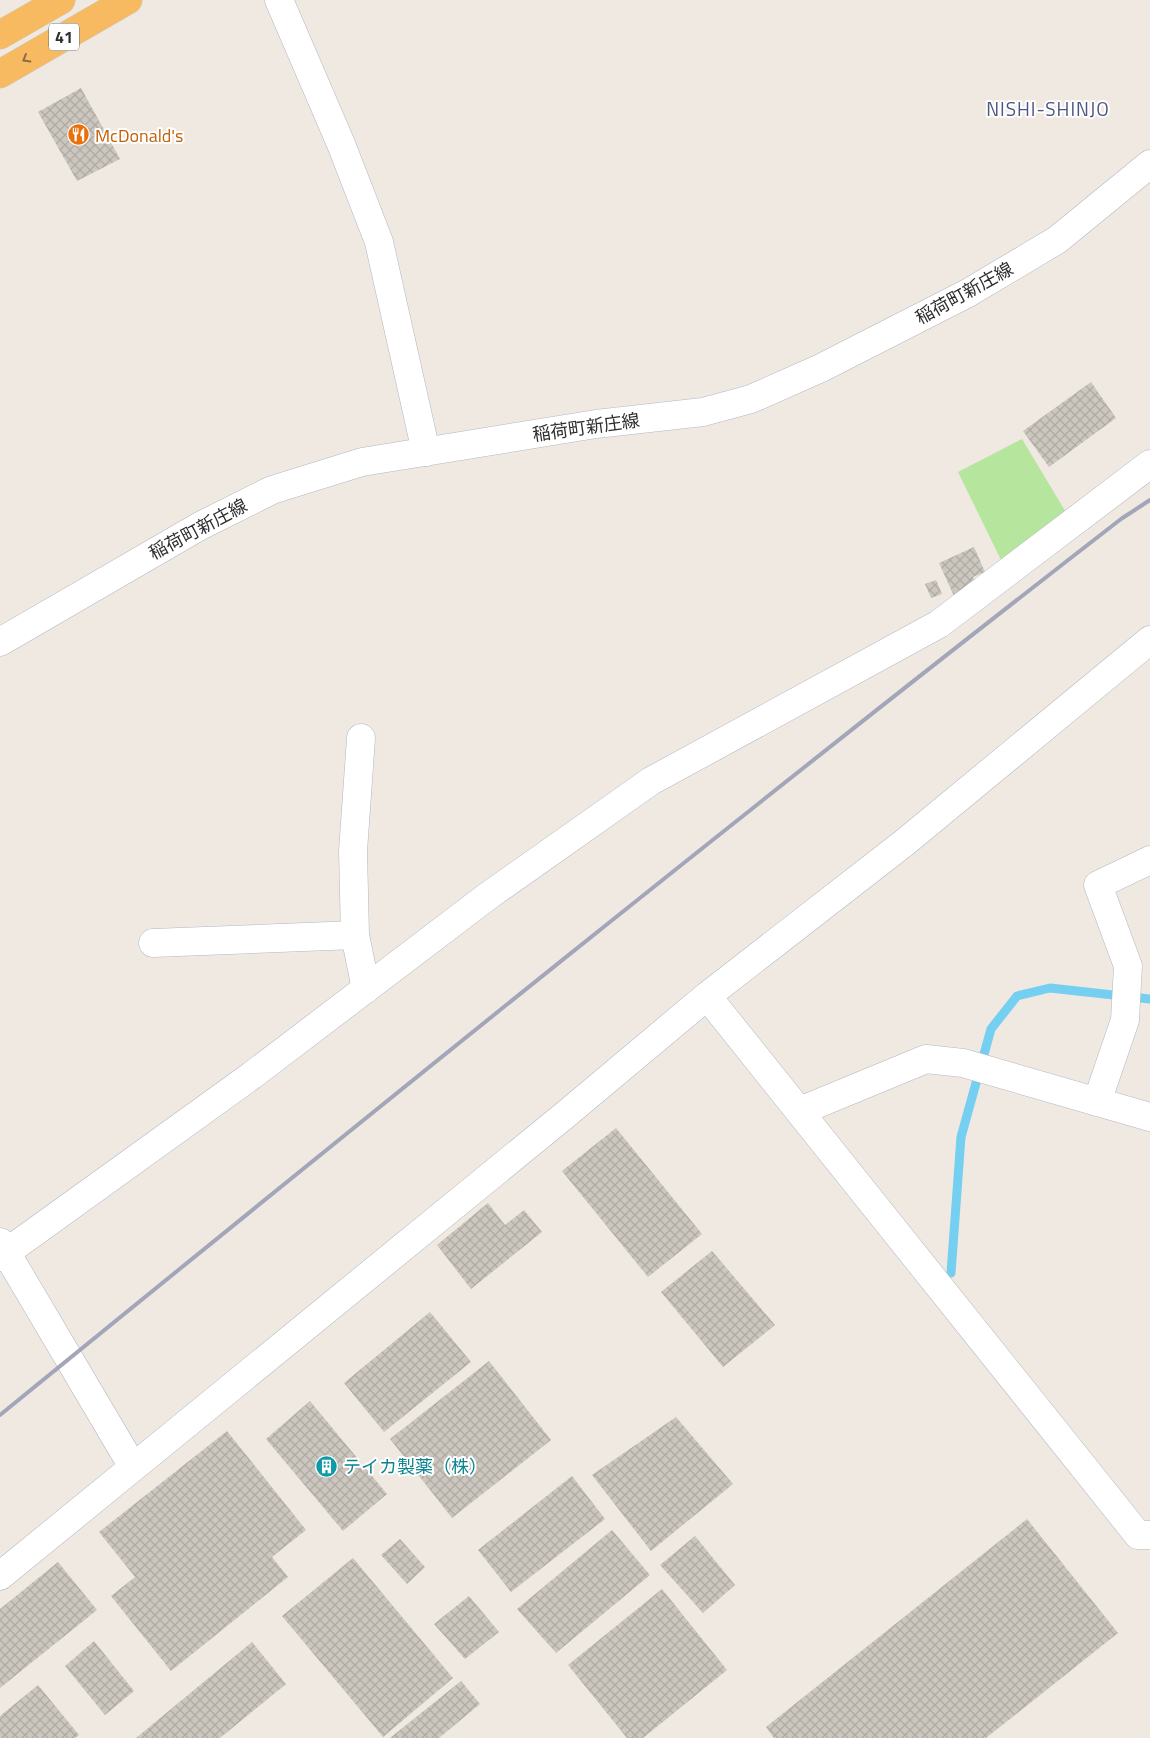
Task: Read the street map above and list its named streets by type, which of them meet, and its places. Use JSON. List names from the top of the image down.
{
  "streets": {
    "highway": ["41"],
    "street": ["稲荷町新庄線"]
  },
  "districts": ["NISHI-SHINJO"],
  "places": {
    "restaurant": ["McDonald's"],
    "building": ["テイカ製薬（株）"]
  }
}
